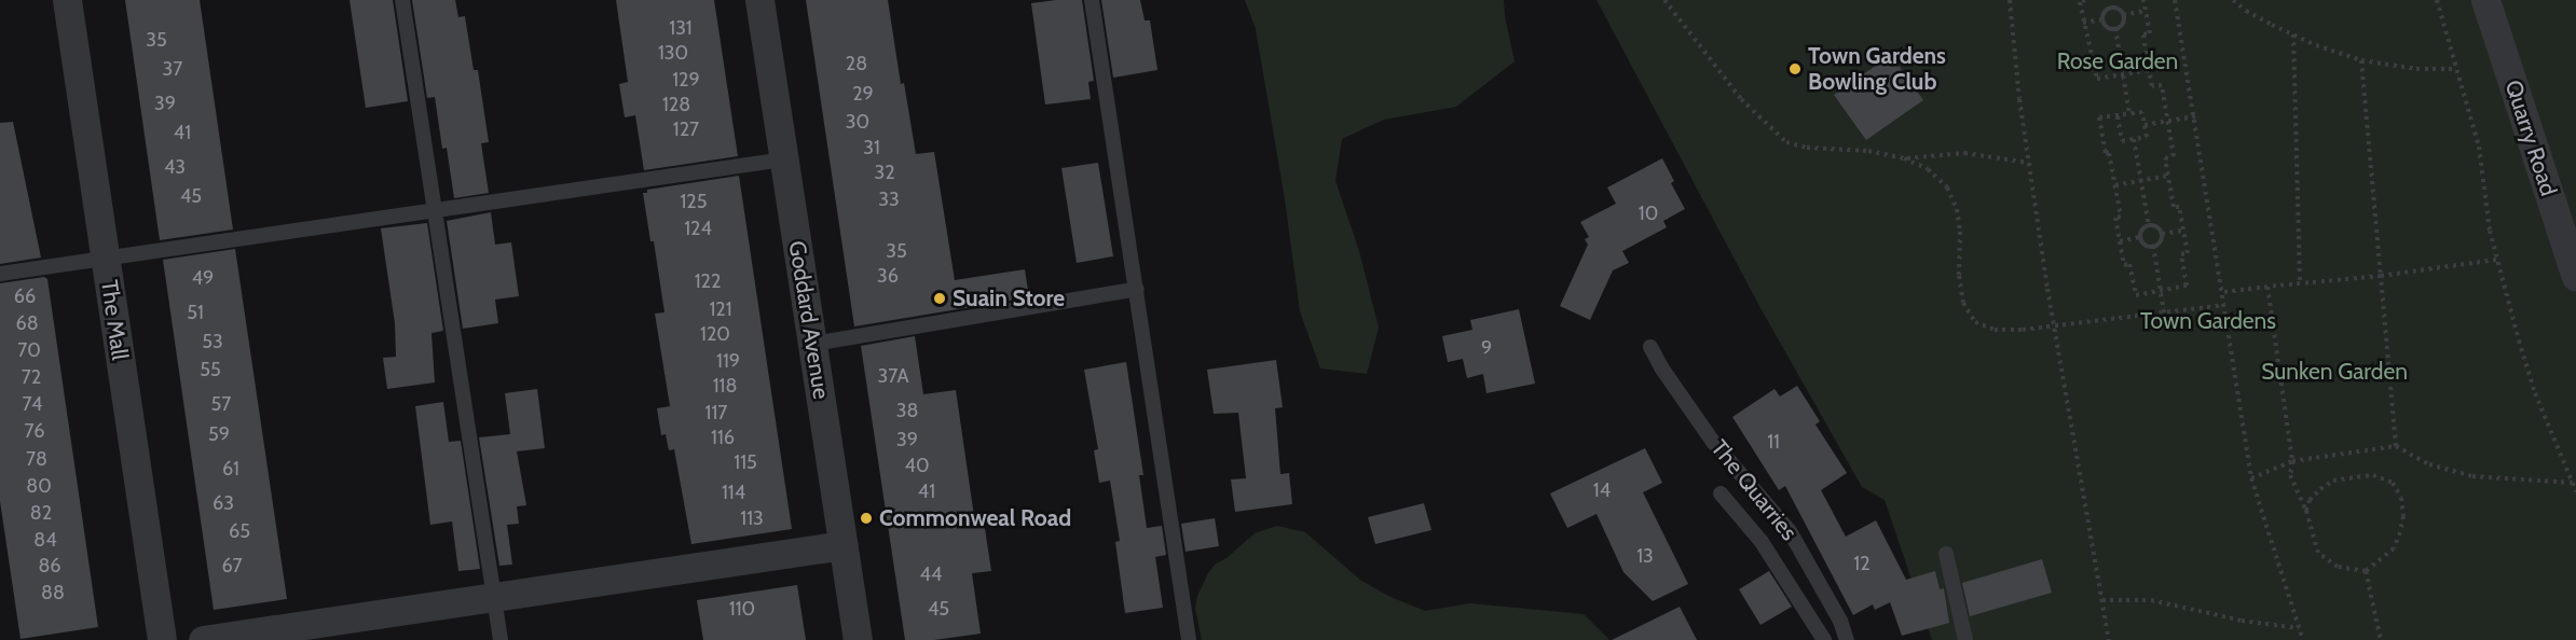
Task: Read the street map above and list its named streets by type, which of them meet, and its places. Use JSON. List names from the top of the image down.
{
  "streets": {
    "street": ["Quarry Road", "The Mall", "Goddard Avenue"],
    "lane": ["The Quarries"]
  },
  "parks": ["Rose Garden", "Town Gardens", "Sunken Garden"],
  "places": ["Town Gardens Bowling Club", "Suain Store", "Commonweal Road"],
  "house_numbers": [
    "131",
    "35",
    "130",
    "28",
    "37",
    "129",
    "29",
    "39",
    "128",
    "30",
    "127",
    "41",
    "31",
    "43",
    "32",
    "45",
    "33",
    "125",
    "10",
    "124",
    "35",
    "36",
    "49",
    "122",
    "66",
    "121",
    "51",
    "68",
    "120",
    "53",
    "9",
    "70",
    "119",
    "55",
    "37A",
    "72",
    "118",
    "74",
    "57",
    "38",
    "117",
    "76",
    "59",
    "116",
    "39",
    "11",
    "78",
    "115",
    "40",
    "61",
    "80",
    "14",
    "41",
    "114",
    "63",
    "82",
    "113",
    "65",
    "84",
    "13",
    "12",
    "86",
    "67",
    "44",
    "88",
    "110",
    "45"
  ]
}
